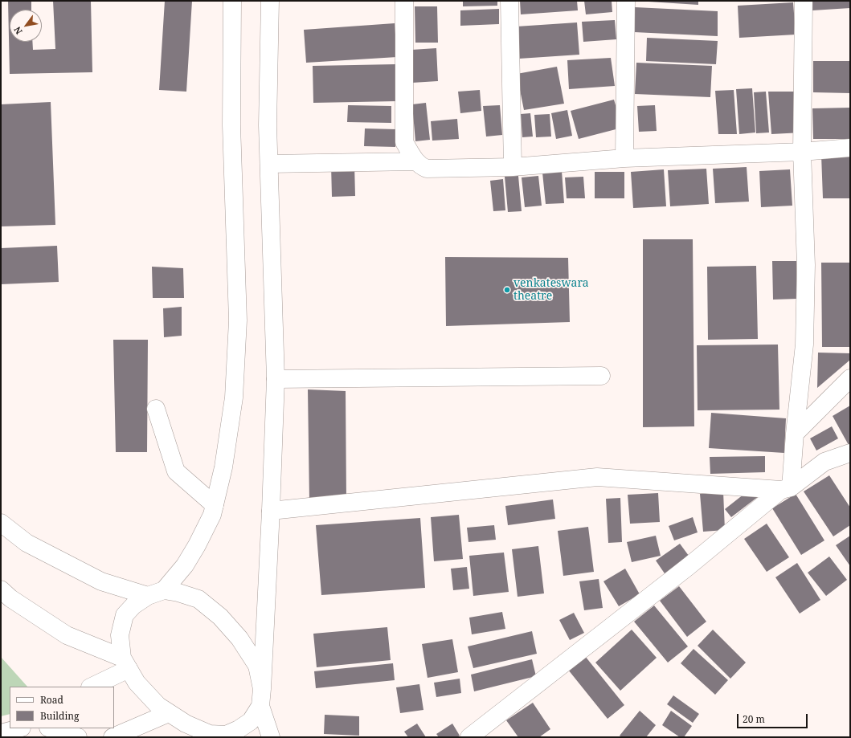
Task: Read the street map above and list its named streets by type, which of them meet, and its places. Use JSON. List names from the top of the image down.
{
  "places": ["venkateswara theatre"],
  "legend": ["Road", "Building"],
  "scale_bar": "20 m",
  "north": "bottom left"
}
